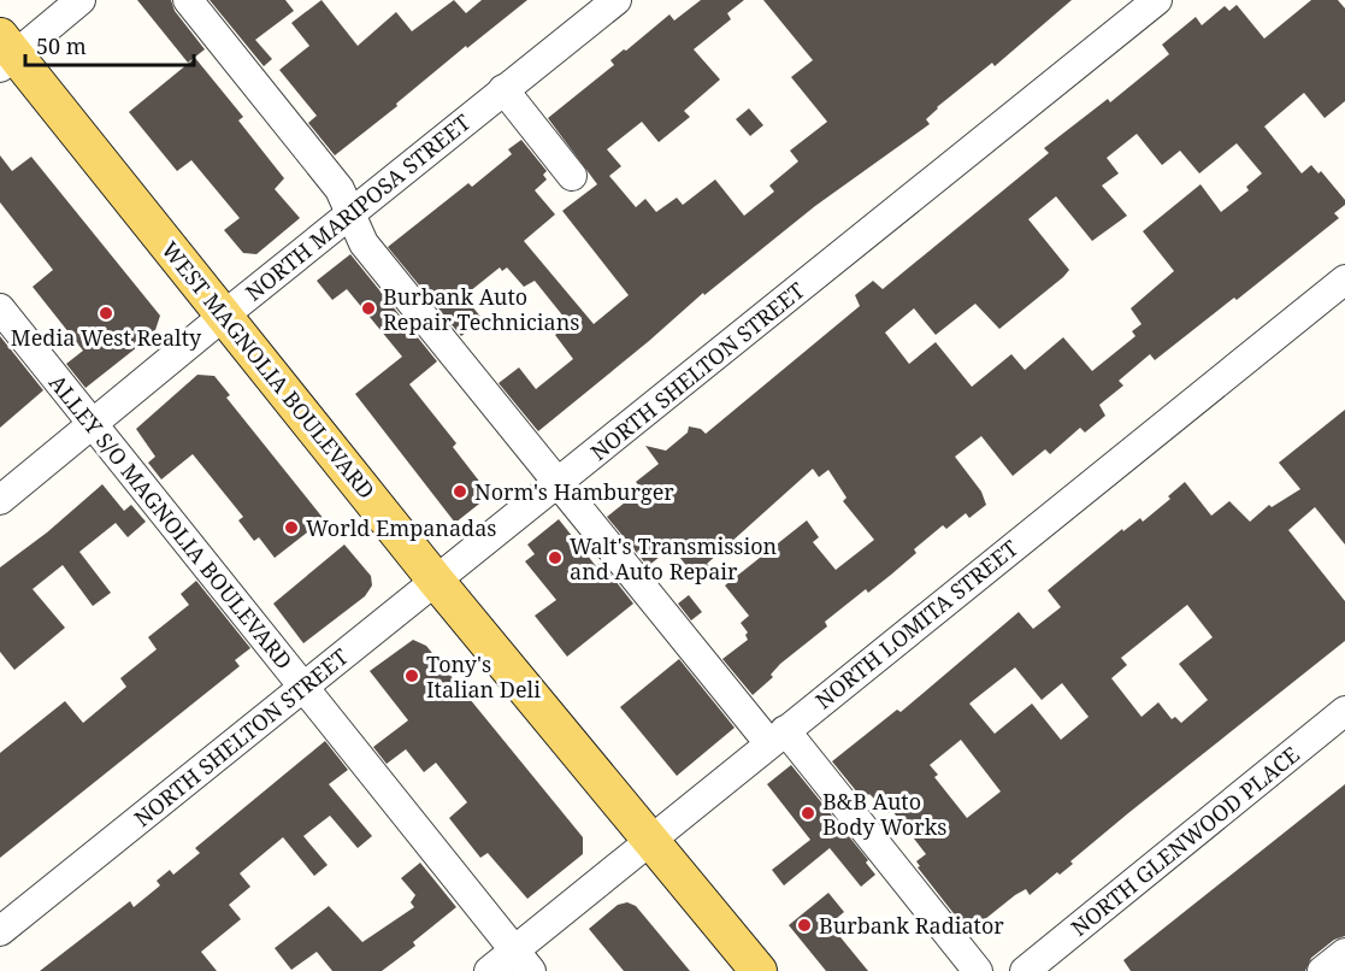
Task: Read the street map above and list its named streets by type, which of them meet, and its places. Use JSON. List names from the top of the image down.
{
  "streets": {
    "main road": ["WEST MAGNOLIA BOULEVARD"],
    "street": [
      "NORTH MARIPOSA STREET",
      "NORTH SHELTON STREET",
      "ALLEY S/O MAGNOLIA BOULEVARD",
      "NORTH LOMITA STREET",
      "NORTH GLENWOOD PLACE"
    ]
  },
  "crossings": [
    ["NORTH MARIPOSA STREET", "WEST MAGNOLIA BOULEVARD"],
    ["NORTH MARIPOSA STREET", "ALLEY S/O MAGNOLIA BOULEVARD"],
    ["WEST MAGNOLIA BOULEVARD", "NORTH SHELTON STREET"],
    ["WEST MAGNOLIA BOULEVARD", "NORTH LOMITA STREET"],
    ["NORTH SHELTON STREET", "ALLEY S/O MAGNOLIA BOULEVARD"],
    ["ALLEY S/O MAGNOLIA BOULEVARD", "NORTH LOMITA STREET"]
  ],
  "places": [
    "Burbank Auto Repair Technicians",
    "Media West Realty",
    "Norm's Hamburger",
    "World Empanadas",
    "Walt's Transmission and Auto Repair",
    "Tony's Italian Deli",
    "B&B Auto Body Works",
    "Burbank Radiator"
  ],
  "scale_bar": "50 m"
}
